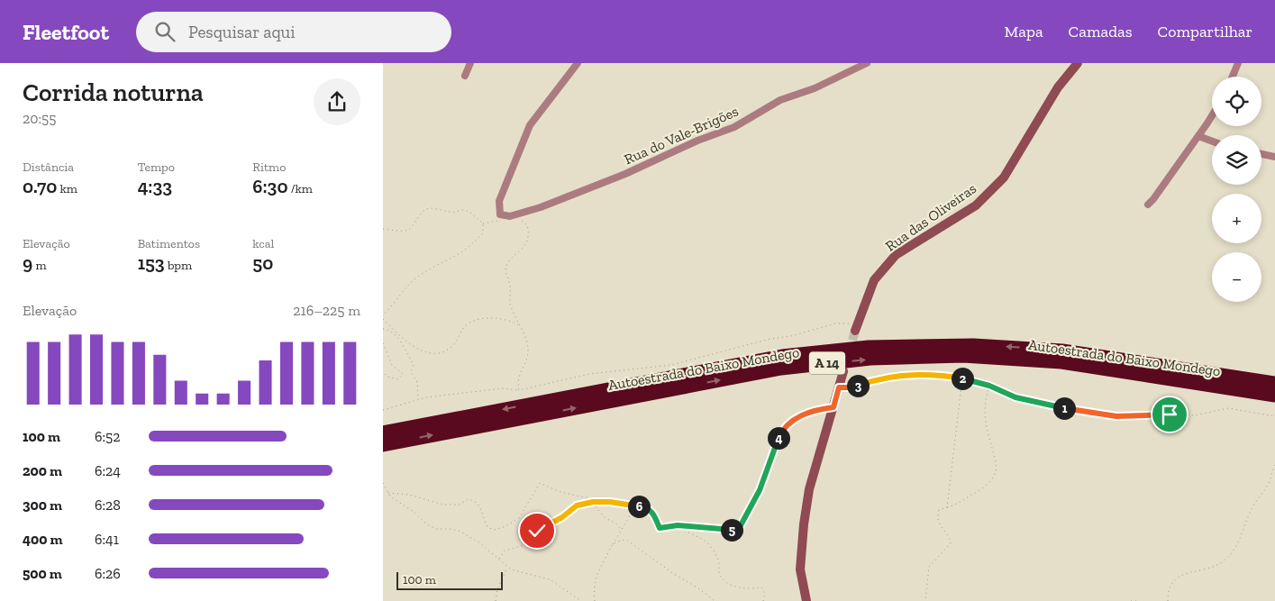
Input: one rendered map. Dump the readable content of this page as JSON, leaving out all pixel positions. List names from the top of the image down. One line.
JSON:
{"streets":{"highway":["Autoestrada do Baixo Mondego","A 14"],"street":["Rua do Vale-Brigões","Rua das Oliveiras"]},"scale_bar":"100 m","page":{"header":"Fleetfoot","search":"Pesquisar aqui","nav":["Mapa","Camadas","Compartilhar"],"heading":["Corrida noturna","20:55"],"map_buttons":["+","−"],"stats":[["Distância","0.70 km"],["Tempo","4:33"],["Ritmo","6:30 /km"],["Elevação","9 m"],["Batimentos","153 bpm"],["kcal","50"]],"chart":["Elevação","216–225 m"],"pins":["2","3","1","4","6","5"],"list":[{"name":"100 m","note":"6:52"},{"name":"200 m","note":"6:24"},{"name":"300 m","note":"6:28"},{"name":"400 m","note":"6:41"},{"name":"500 m","note":"6:26"}],"scale":"100 m"}}
